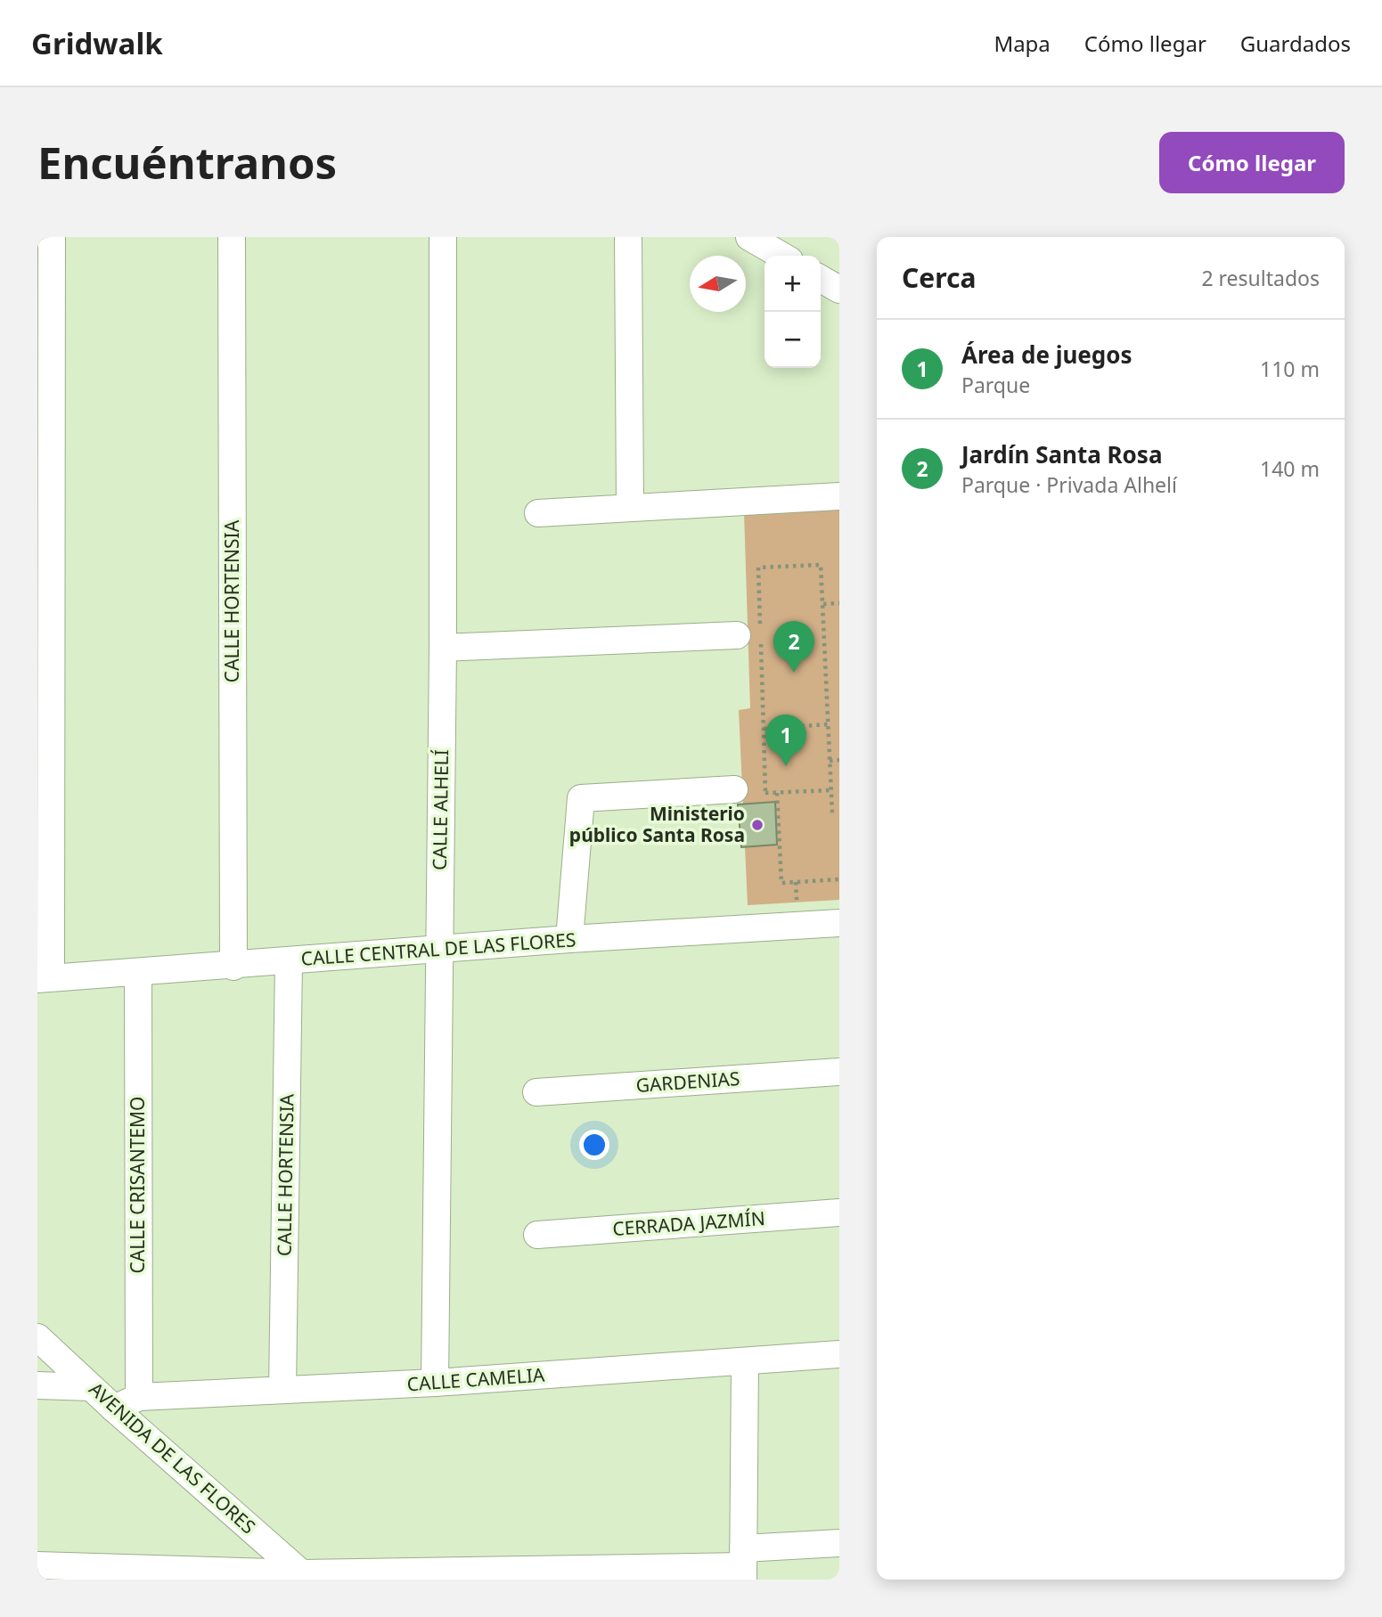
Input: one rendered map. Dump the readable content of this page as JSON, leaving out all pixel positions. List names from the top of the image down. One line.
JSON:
{"streets":{"street":["CALLE HORTENSIA","CALLE ALHELÍ","CALLE CENTRAL DE LAS FLORES","GARDENIAS","CALLE CRISANTEMO","CERRADA JAZMÍN","CALLE CAMELIA","AVENIDA DE LAS FLORES"]},"crossings":[["CALLE HORTENSIA","CALLE CENTRAL DE LAS FLORES"],["CALLE HORTENSIA","CALLE CAMELIA"],["CALLE ALHELÍ","CALLE CENTRAL DE LAS FLORES"],["CALLE ALHELÍ","CALLE CAMELIA"],["CALLE CENTRAL DE LAS FLORES","CALLE CRISANTEMO"],["CALLE CRISANTEMO","CALLE CAMELIA"],["CALLE CAMELIA","AVENIDA DE LAS FLORES"]],"places":["Ministerio público Santa Rosa"],"north":"left","page":{"header":"Gridwalk","nav":["Mapa","Cómo llegar","Guardados"],"buttons":"Cómo llegar","title":"Encuéntranos","heading":["Cerca","2 resultados"],"map_buttons":["+","−"],"list":[{"mark":"1","name":"Área de juegos","note":"Parque","value":"110 m"},{"mark":"2","name":"Jardín Santa Rosa","note":"Parque · Privada Alhelí","value":"140 m"}],"pins":["2","1"]}}
